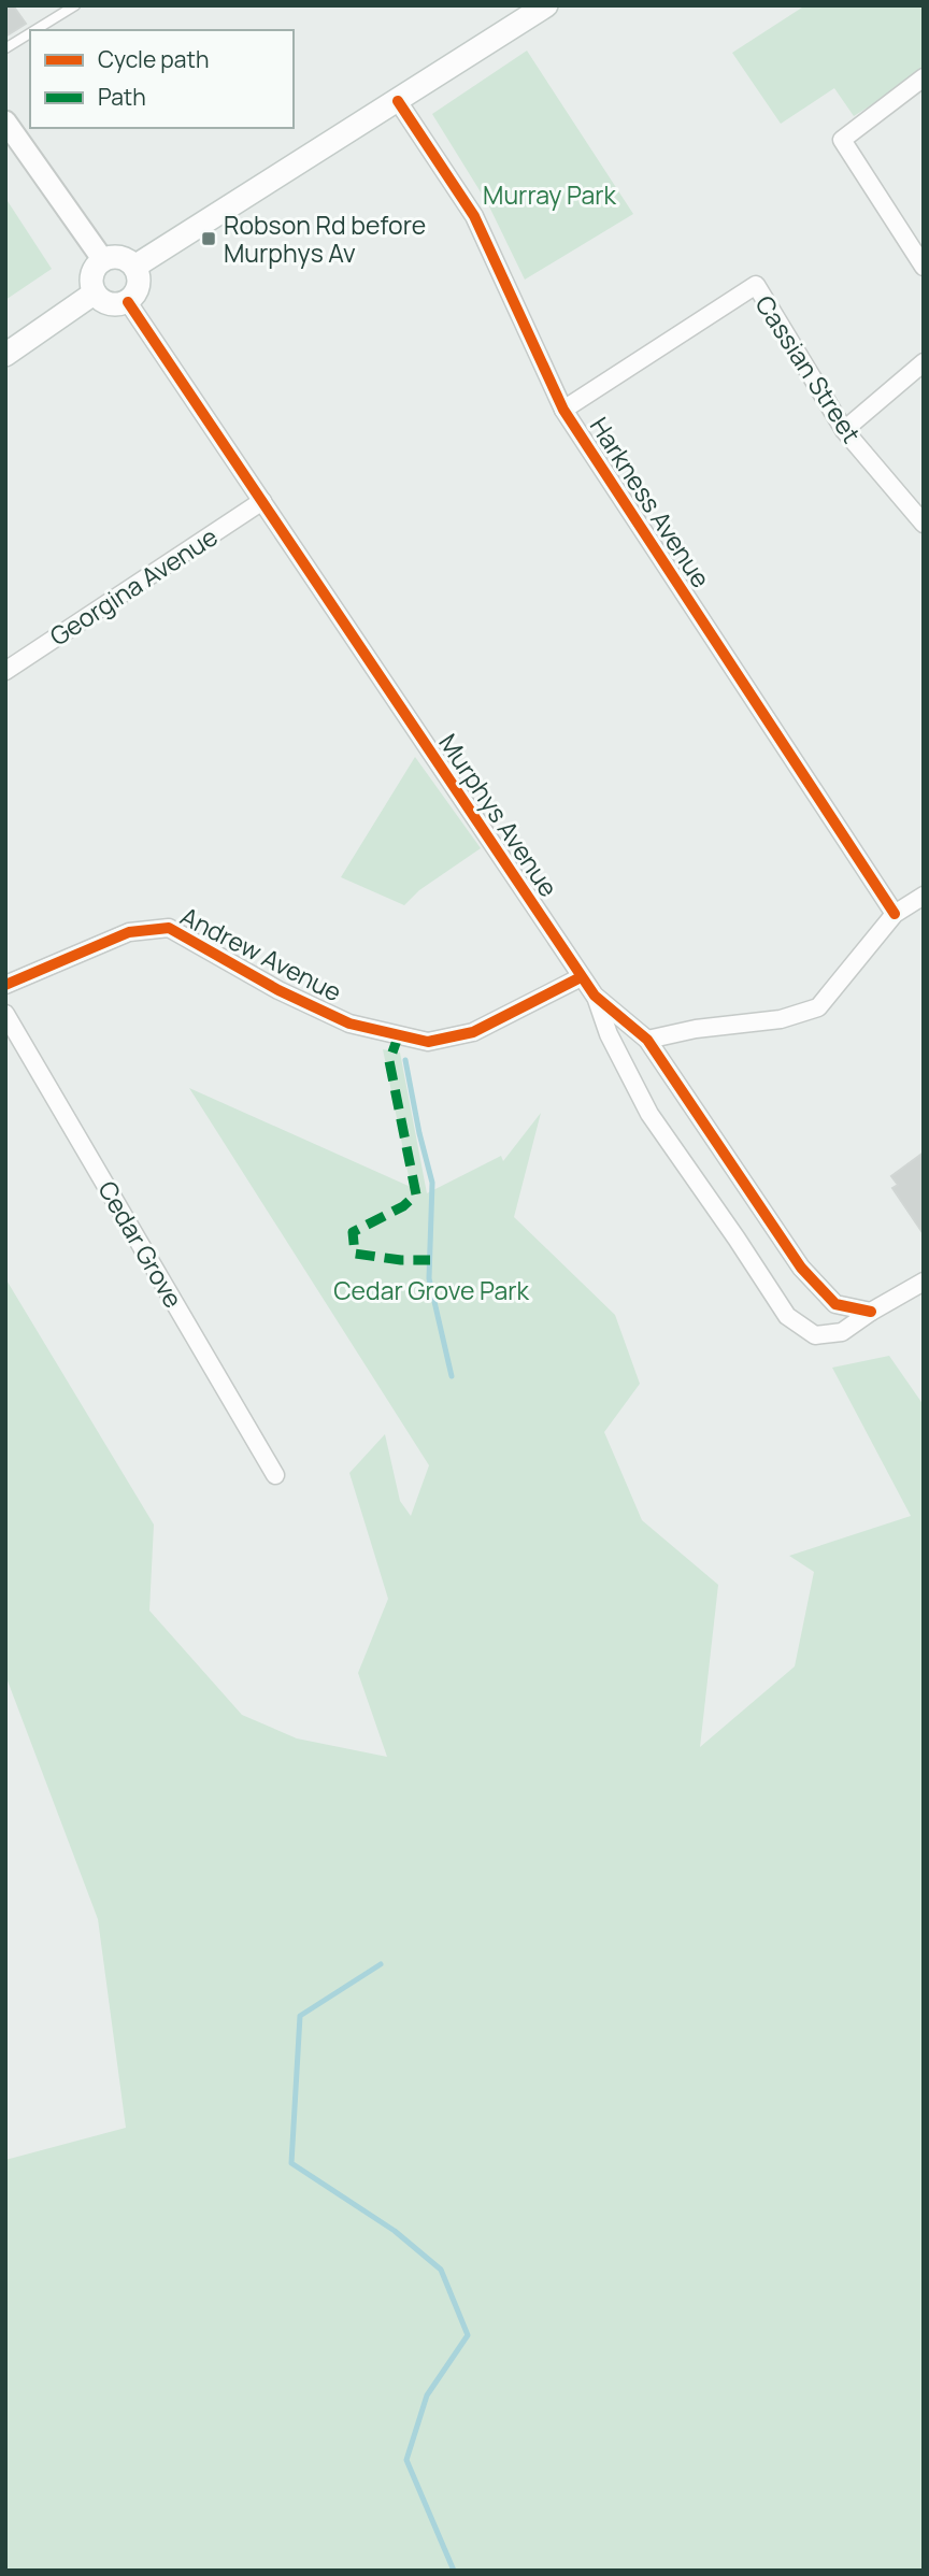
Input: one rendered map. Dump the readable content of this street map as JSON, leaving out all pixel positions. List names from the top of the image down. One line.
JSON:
{"streets":{"street":["Cassian Street","Harkness Avenue","Georgina Avenue","Murphys Avenue","Andrew Avenue","Cedar Grove"]},"crossings":[["Cassian Street","Harkness Avenue"],["Georgina Avenue","Murphys Avenue"],["Murphys Avenue","Andrew Avenue"]],"parks":["Murray Park","Cedar Grove Park"],"places":{"transit":["Robson Rd before Murphys Av"]},"legend":["Cycle path","Path"]}
